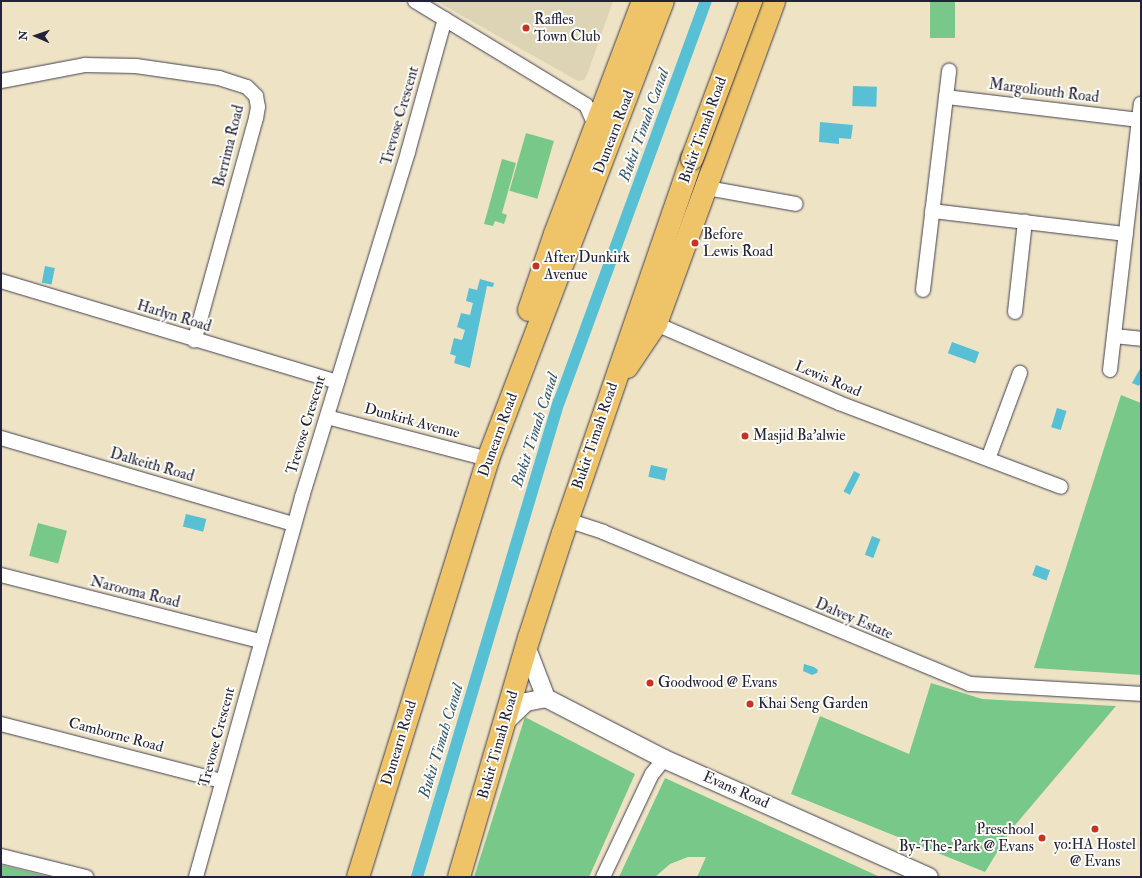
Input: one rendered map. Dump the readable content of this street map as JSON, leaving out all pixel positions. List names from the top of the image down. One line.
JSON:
{"streets":{"highway":["Bukit Timah Road","Dunearn Road"],"street":["Margoliouth Road","Trevose Crescent","Berrima Road","Harlyn Road","Lewis Road","Dunkirk Avenue","Dalkeith Road","Narooma Road","Dalvey Estate","Camborne Road","Evans Road"]},"crossings":[["Trevose Crescent","Harlyn Road"],["Trevose Crescent","Dunkirk Avenue"],["Trevose Crescent","Dalkeith Road"],["Trevose Crescent","Narooma Road"],["Trevose Crescent","Camborne Road"],["Bukit Timah Road","Dalvey Estate"],["Dunearn Road","Dunkirk Avenue"],["Berrima Road","Harlyn Road"]],"water":["Bukit Timah Canal"],"places":["Raffles Town Club","Before Lewis Road","After Dunkirk Avenue","Masjid Ba'alwie","Goodwood @ Evans","Khai Seng Garden","yo:HA Hostel @ Evans","Preschool By-The-Park @ Evans"],"north":"left"}
